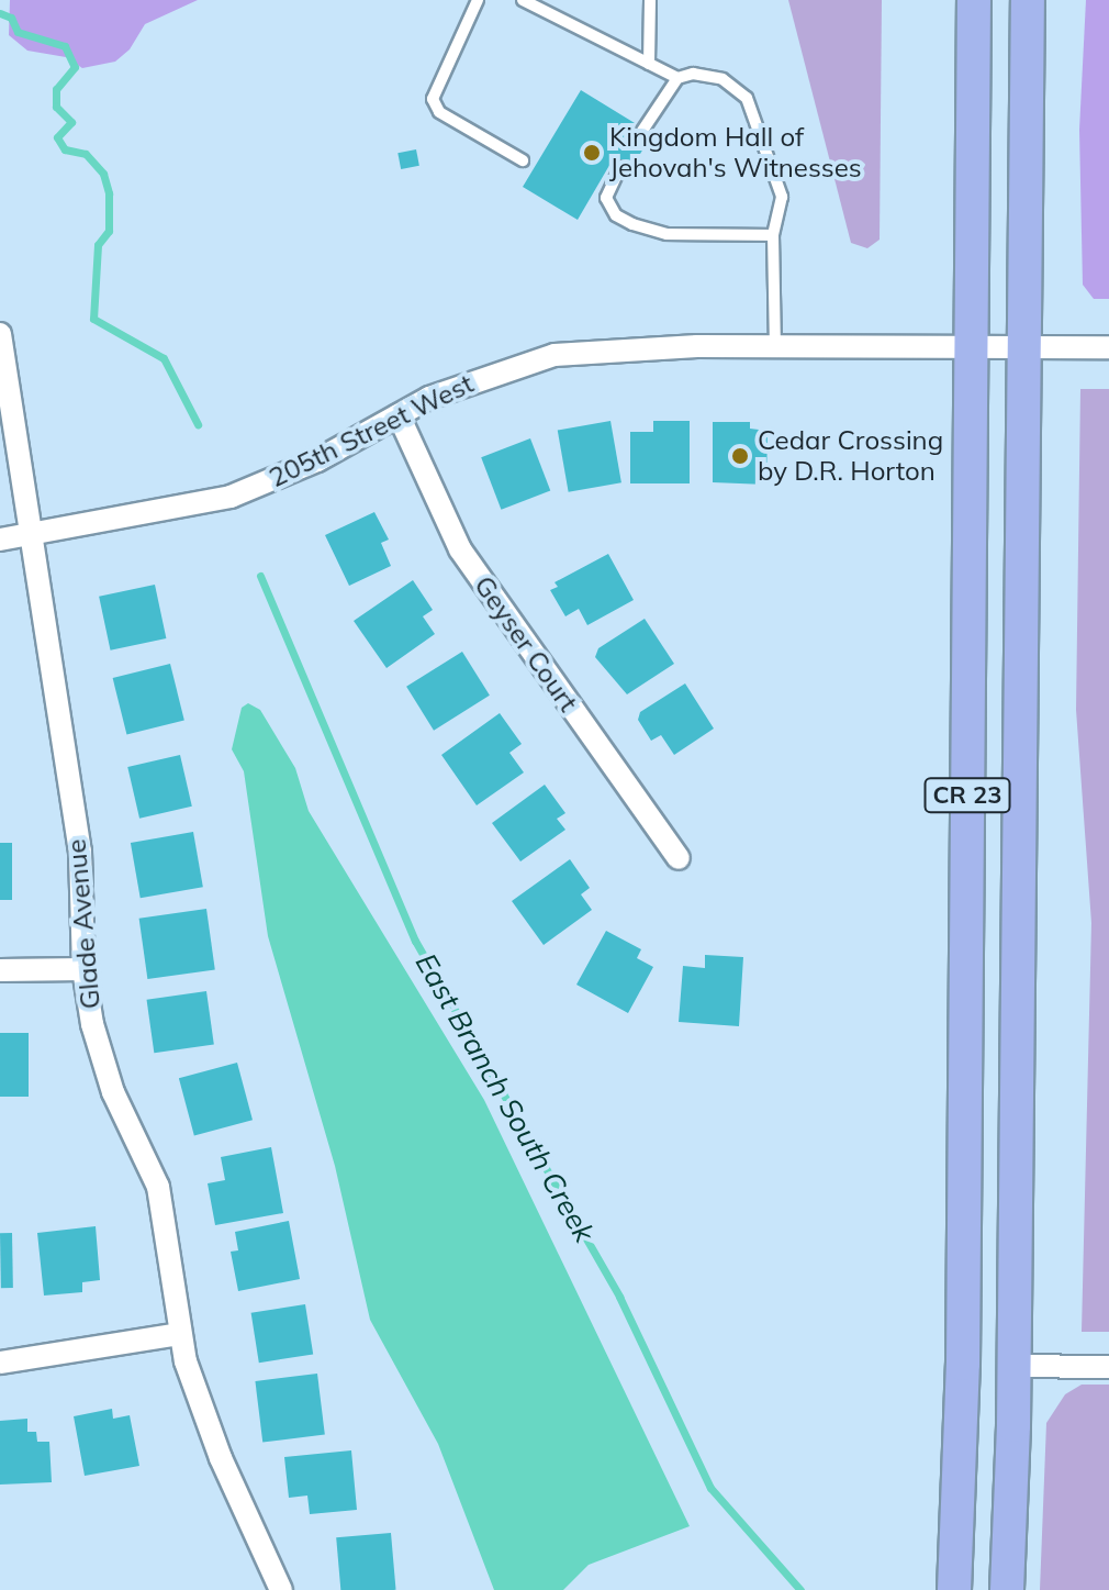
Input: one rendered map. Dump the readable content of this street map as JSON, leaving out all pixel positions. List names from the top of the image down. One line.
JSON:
{"streets":{"main road":["CR 23"],"street":["205th Street West","Geyser Court","Glade Avenue"]},"crossings":[["205th Street West","Geyser Court"],["205th Street West","CR 23"],["205th Street West","Glade Avenue"]],"water":["East Branch South Creek"],"places":["Kingdom Hall of Jehovah's Witnesses","Cedar Crossing by D.R. Horton"]}
